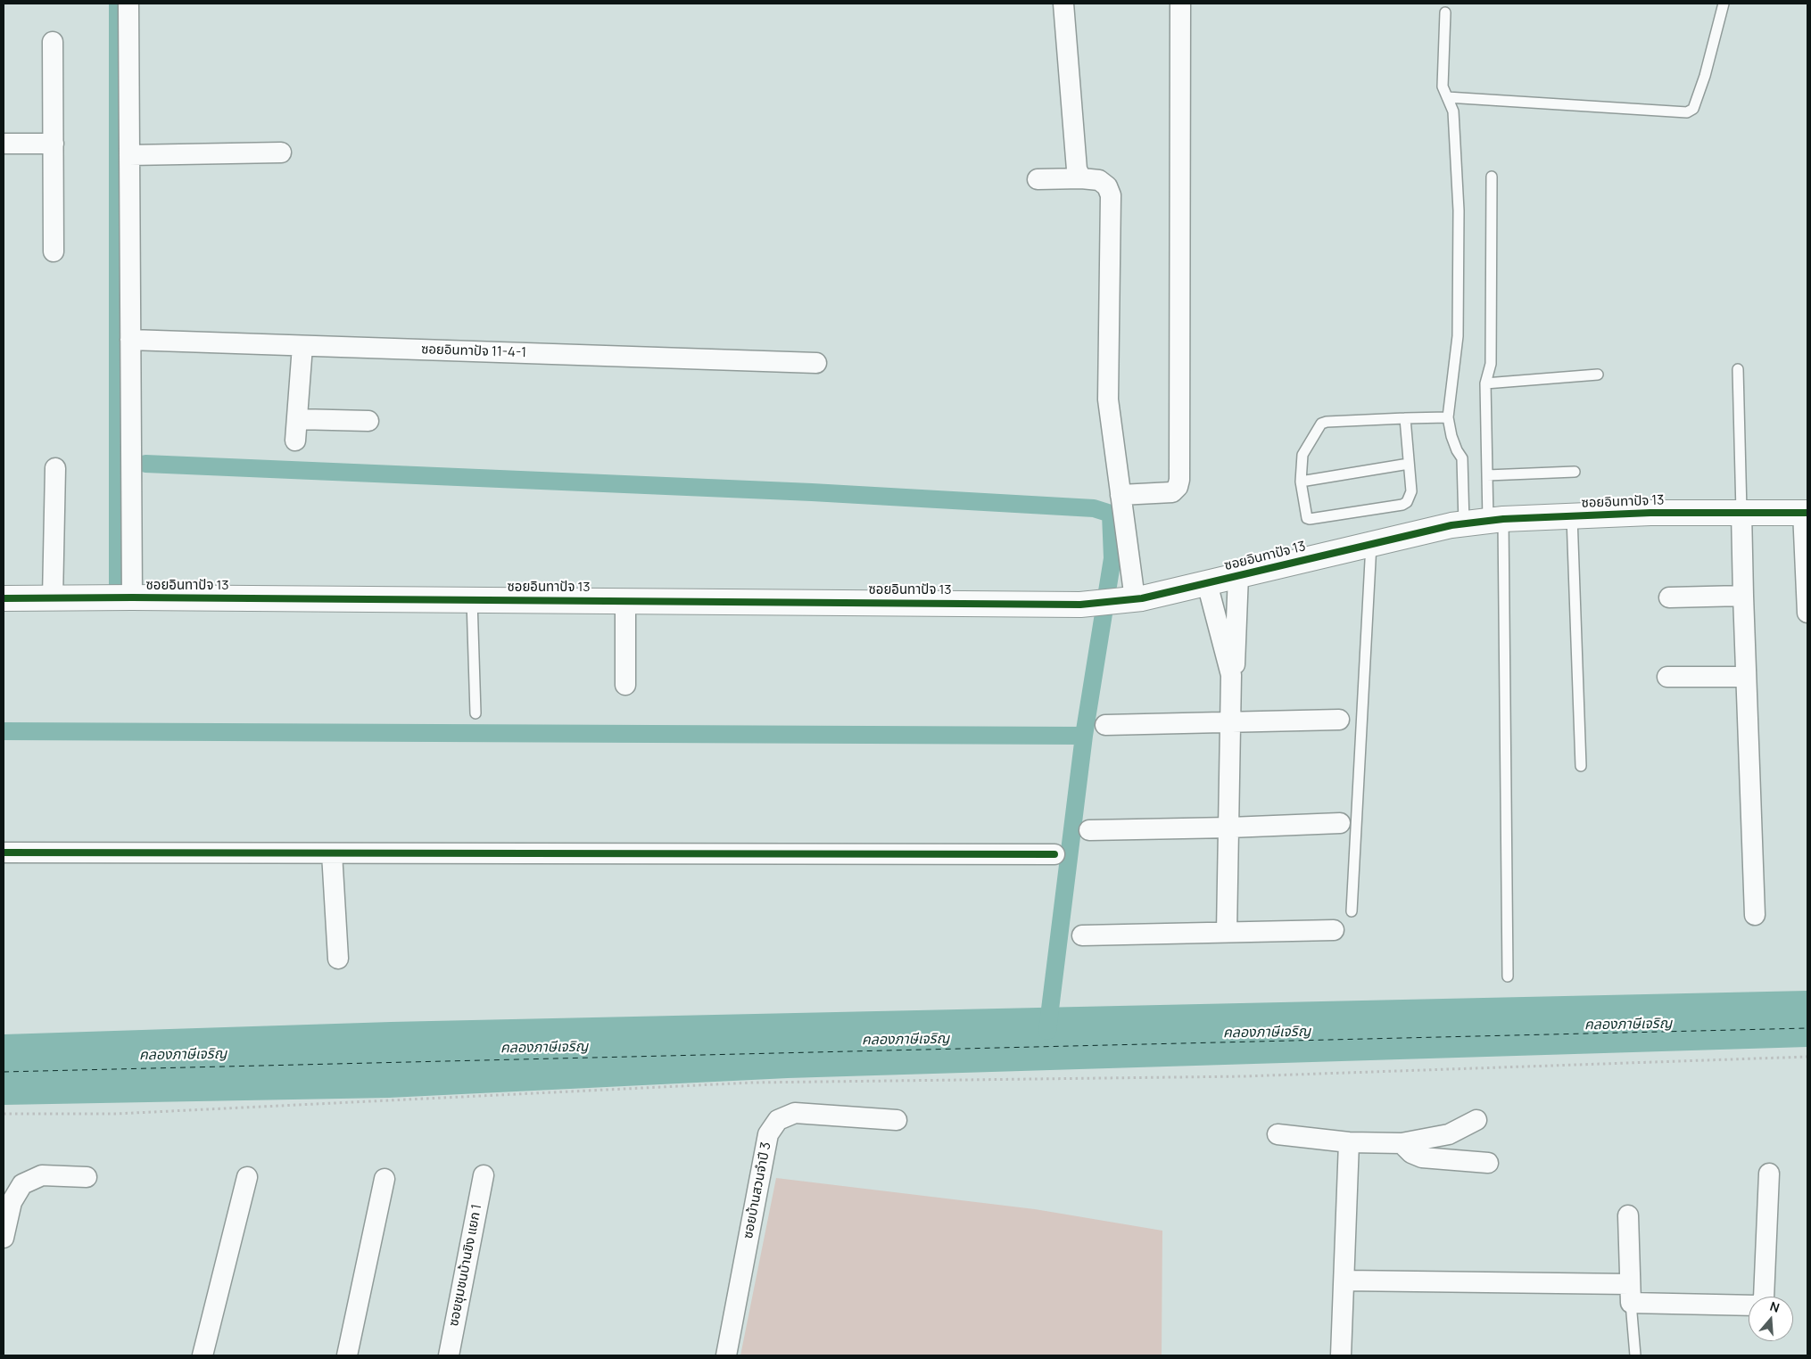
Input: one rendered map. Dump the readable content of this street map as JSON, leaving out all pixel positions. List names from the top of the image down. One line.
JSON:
{"streets":{"street":["ซอยอินทาปัจ 11-4-1","ซอยอินทาปัจ 13","ซอยบ้านสวนจำปี 3","ซอยชุมชนบ้านขิง แยก 1"]},"water":["คลองภาษีเจริญ"],"north":"top"}
